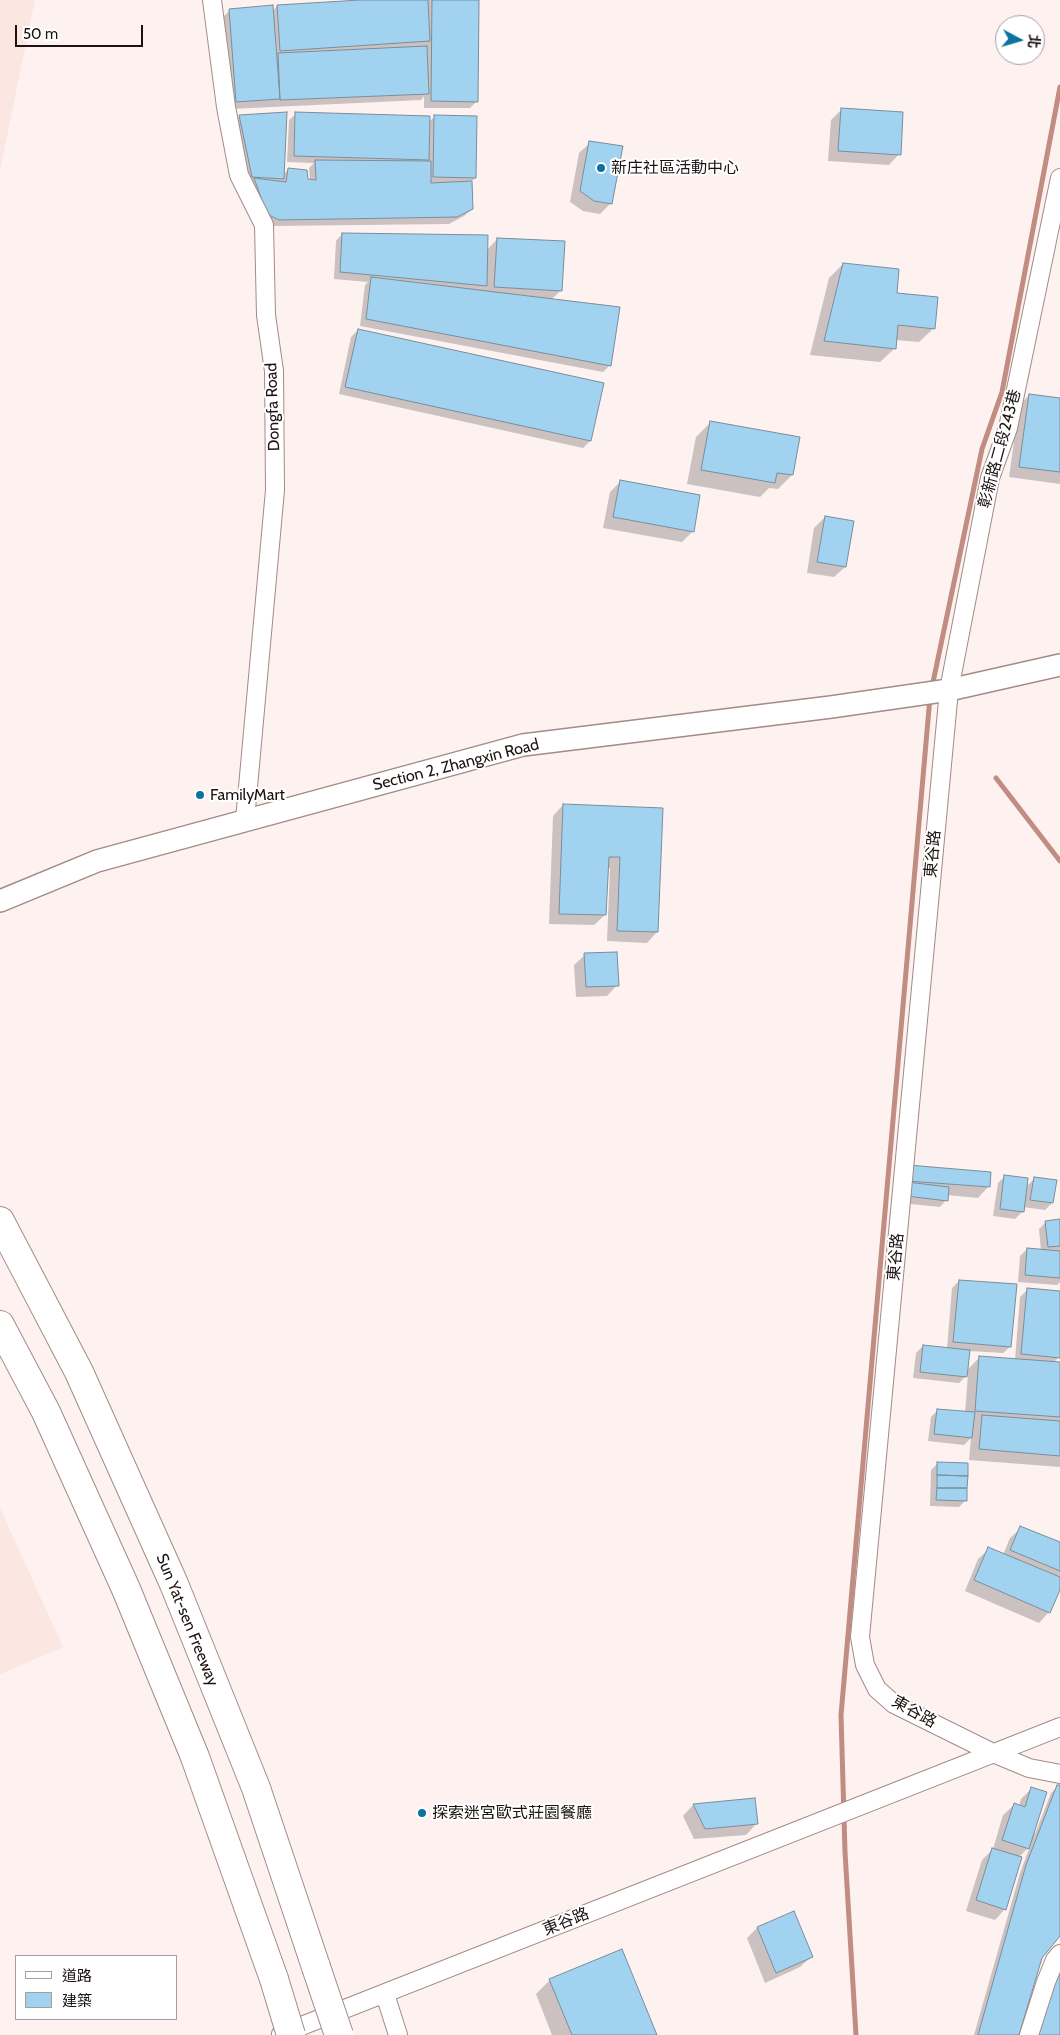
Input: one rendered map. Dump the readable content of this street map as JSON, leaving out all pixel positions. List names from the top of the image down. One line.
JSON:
{"streets":{"highway":["Sun Yat-sen Freeway"],"street":["Dongfa Road","彰新路二段243巷","Section 2, Zhangxin Road","東谷路"]},"crossings":[["Dongfa Road","Section 2, Zhangxin Road"],["彰新路二段243巷","Section 2, Zhangxin Road"],["彰新路二段243巷","東谷路"],["Section 2, Zhangxin Road","東谷路"]],"places":["新庄社區活動中心","FamilyMart","探索迷宮歐式莊園餐廳"],"legend":["道路","建築"],"scale_bar":"50 m","north":"right"}
